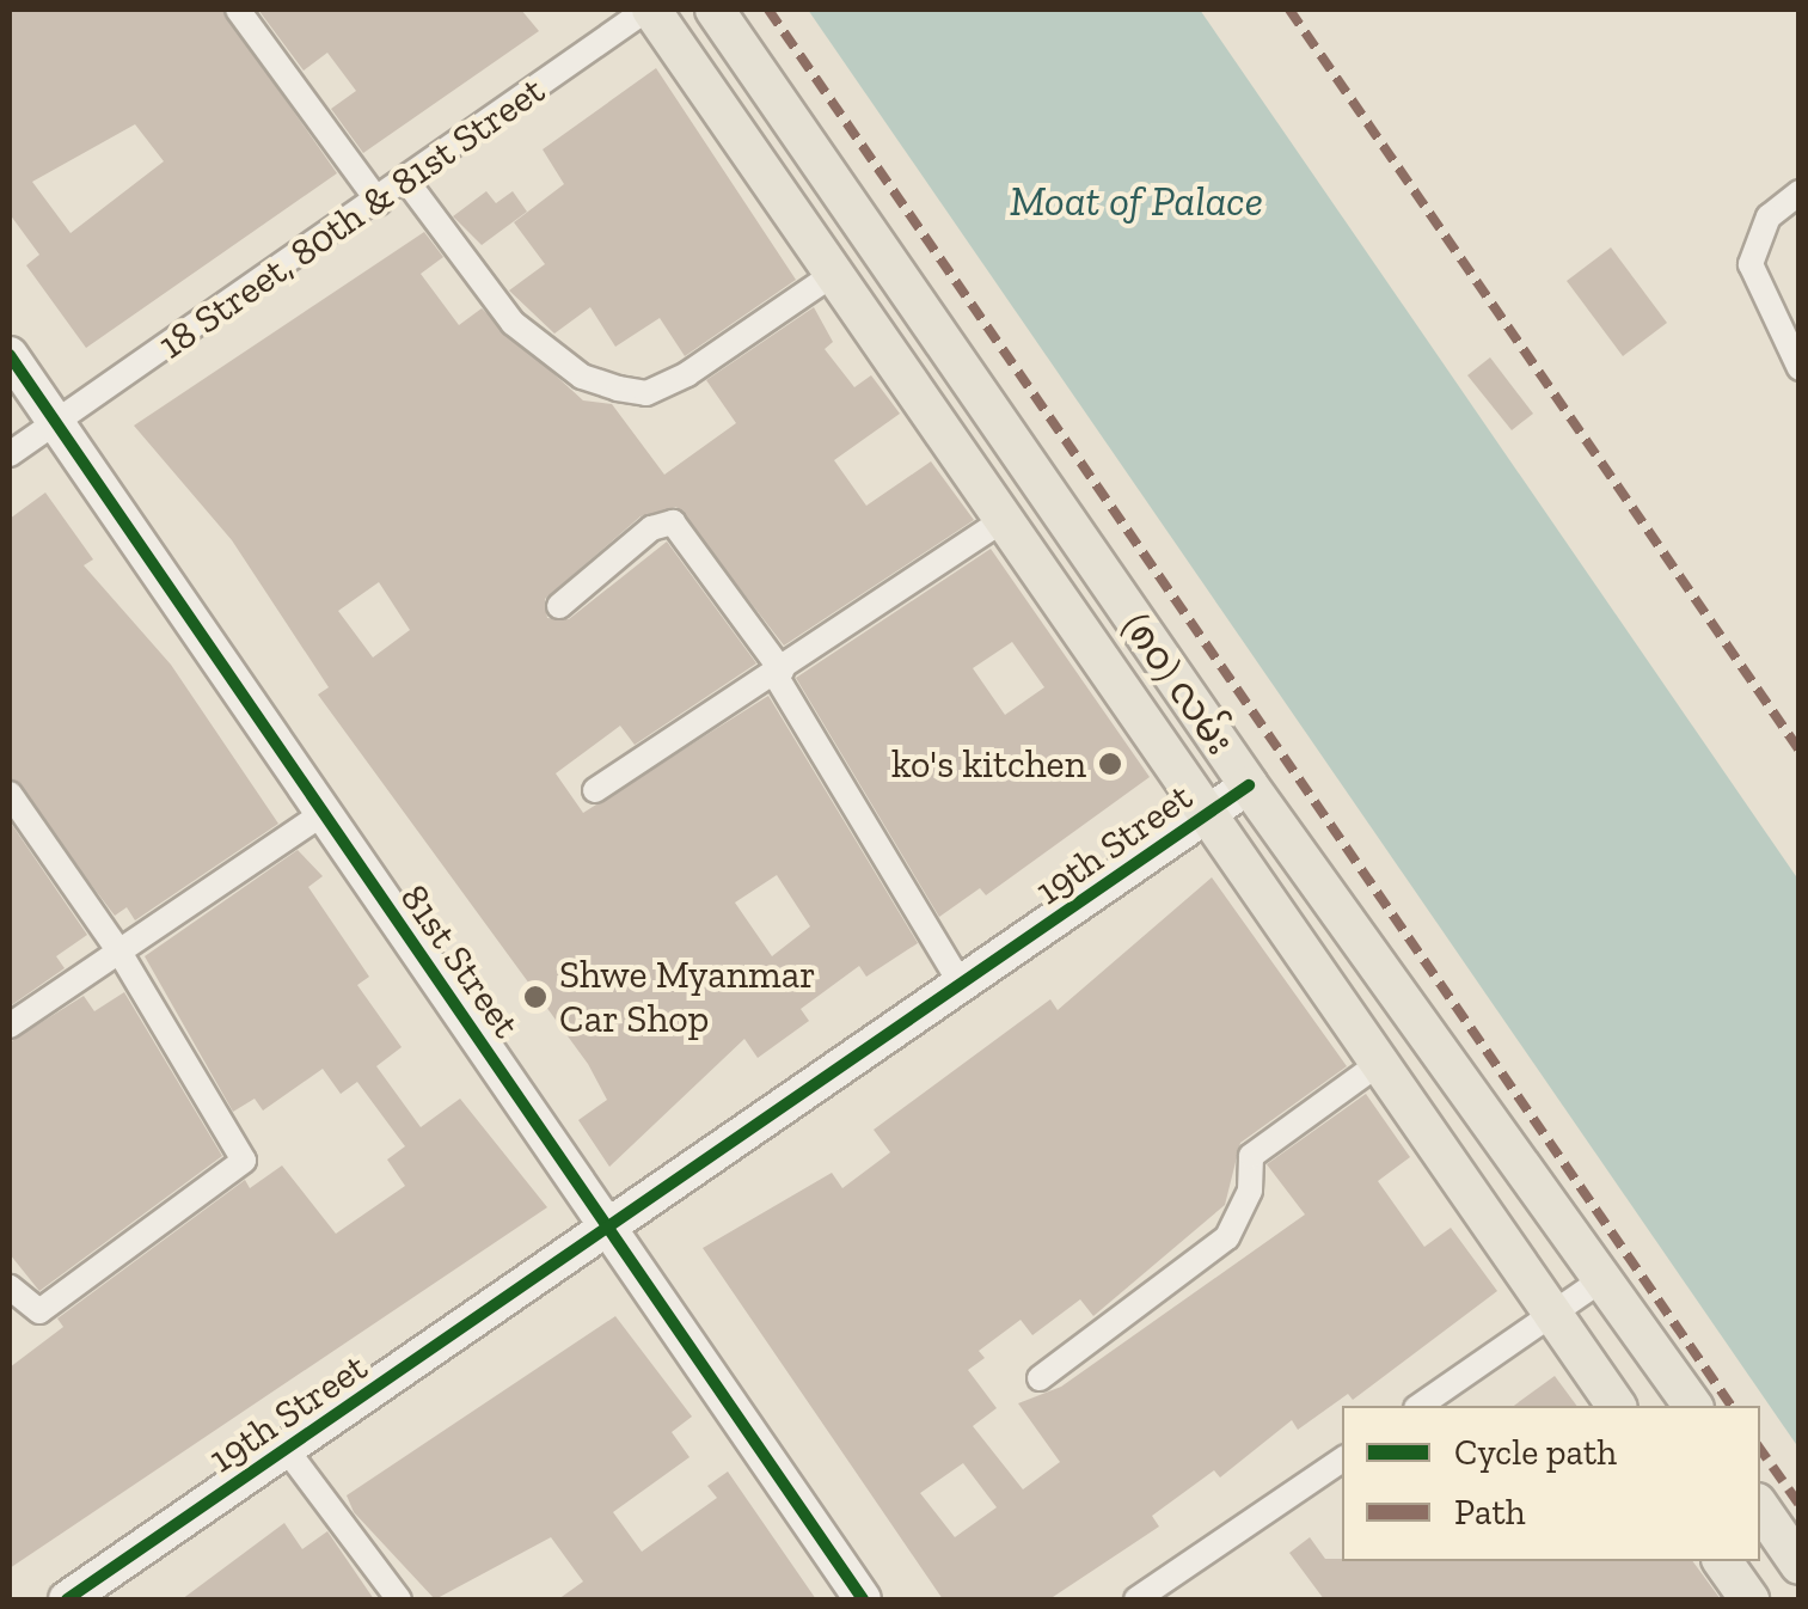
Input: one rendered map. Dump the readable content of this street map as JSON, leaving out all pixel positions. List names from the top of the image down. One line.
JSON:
{"streets":{"main road":["(၈၀) လမ်း"],"street":["18 Street, 80th & 81st Street","19th Street","81st Street"]},"crossings":[["18 Street, 80th & 81st Street","(၈၀) လမ်း"],["18 Street, 80th & 81st Street","81st Street"],["(၈၀) လမ်း","19th Street"],["19th Street","81st Street"]],"water":["Moat of Palace"],"places":["ko's kitchen","Shwe Myanmar Car Shop"],"legend":["Cycle path","Path"]}
